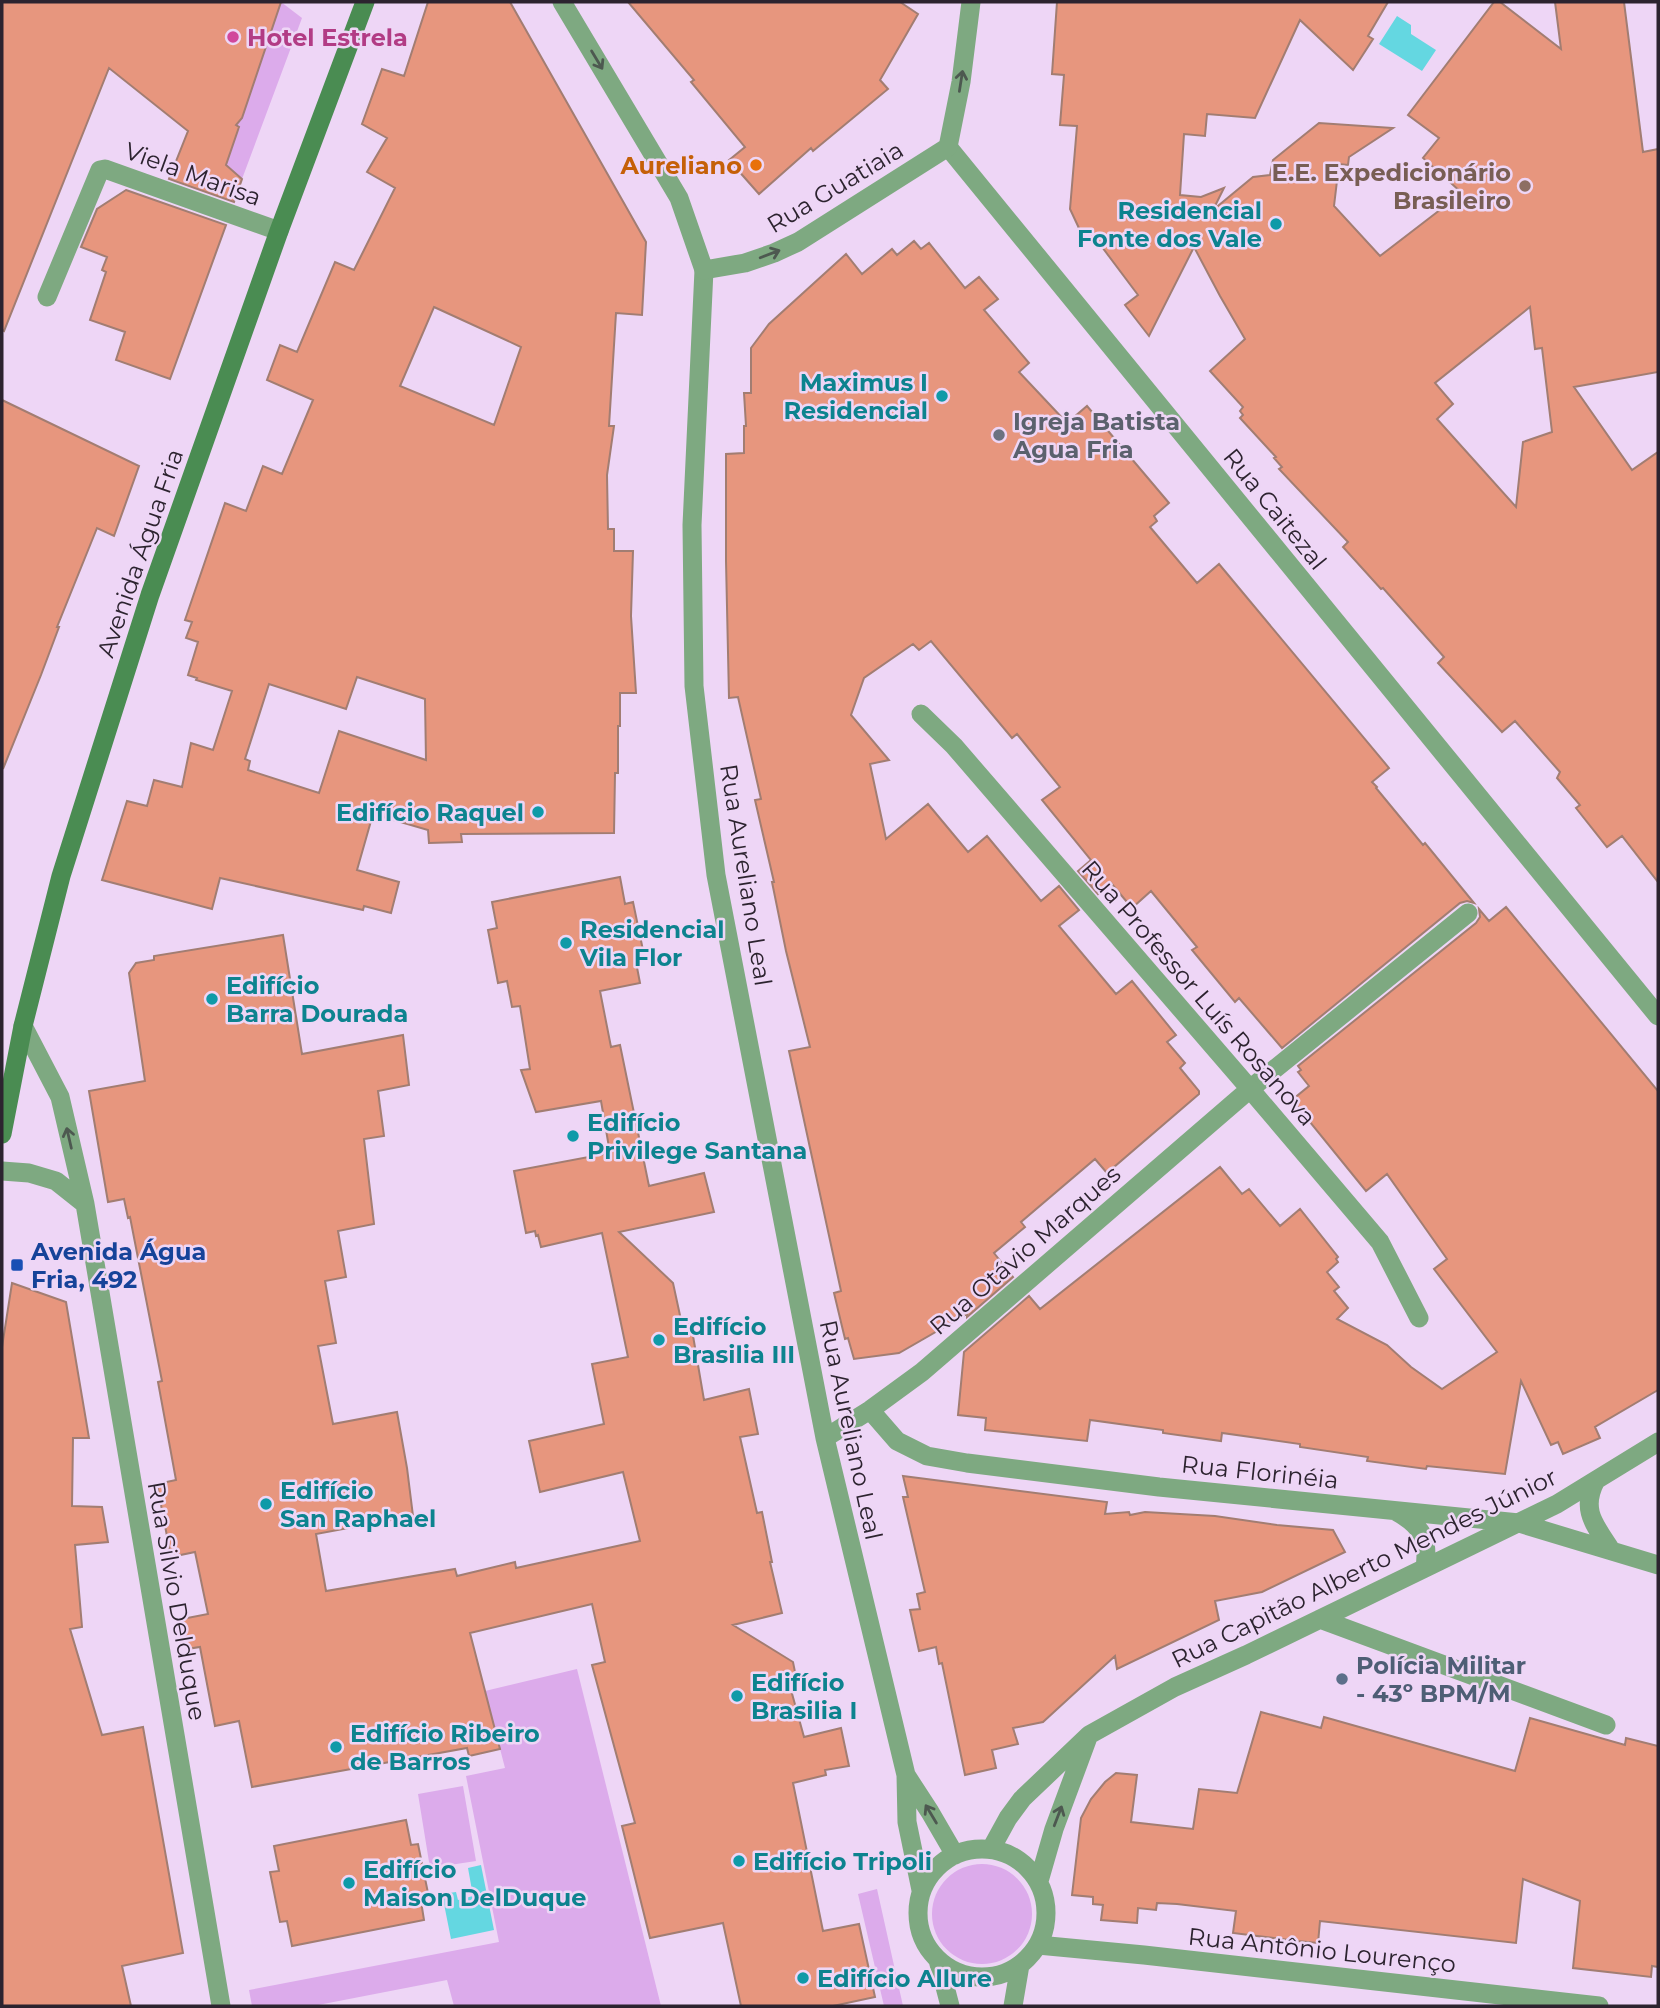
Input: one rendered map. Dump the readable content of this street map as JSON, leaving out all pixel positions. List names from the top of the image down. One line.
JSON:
{"streets":{"main road":["Avenida Água Fria"],"street":["Viela Marisa","Rua Guatiaia","Rua Caitezal","Rua Aureliano Leal","Rua Professor Luís Rosanova","Rua Otávio Marques","Rua Florinéia","Rua Capitão Alberto Mendes Júnior","Rua Silvio Delduque","Rua Antônio Lourenço"]},"crossings":[["Viela Marisa","Avenida Água Fria"],["Rua Guatiaia","Rua Caitezal"],["Rua Guatiaia","Rua Aureliano Leal"],["Avenida Água Fria","Rua Silvio Delduque"],["Rua Aureliano Leal","Rua Otávio Marques"],["Rua Aureliano Leal","Rua Capitão Alberto Mendes Júnior"],["Rua Aureliano Leal","Rua Antônio Lourenço"],["Rua Professor Luís Rosanova","Rua Otávio Marques"],["Rua Otávio Marques","Rua Florinéia"],["Rua Florinéia","Rua Capitão Alberto Mendes Júnior"],["Rua Capitão Alberto Mendes Júnior","Rua Antônio Lourenço"]],"one_way":["Rua Guatiaia"],"places":{"other":["Hotel Estrela","Aureliano","E.E. Expedicionário Brasileiro","Residencial Fonte dos Vale","Maximus I Residencial","Igreja Batista Agua Fria","Edifício Raquel","Residencial Vila Flor","Edifício Barra Dourada","Edifício Privilege Santana","Edifício Brasilia III","Edifício San Raphael","Polícia Militar - 43º BPM/M","Edifício Brasilia I","Edifício Ribeiro de Barros","Edifício Tripoli","Edifício Maison DelDuque","Edifício Allure"],"transit":["Avenida Água Fria, 492"]}}
